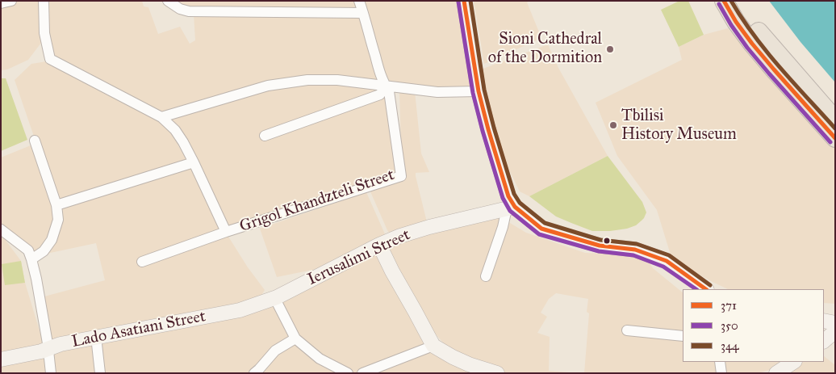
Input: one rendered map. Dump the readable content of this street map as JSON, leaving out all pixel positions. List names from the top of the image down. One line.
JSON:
{"streets":{"street":["Grigol Khandzteli Street","Ierusalimi Street","Lado Asatiani Street"]},"crossings":[["Ierusalimi Street","Lado Asatiani Street"]],"places":["Sioni Cathedral of the Dormition","Tbilisi History Museum"],"lines":["transit line 371","transit line 344","transit line 350"],"legend":["371","350","344"]}
